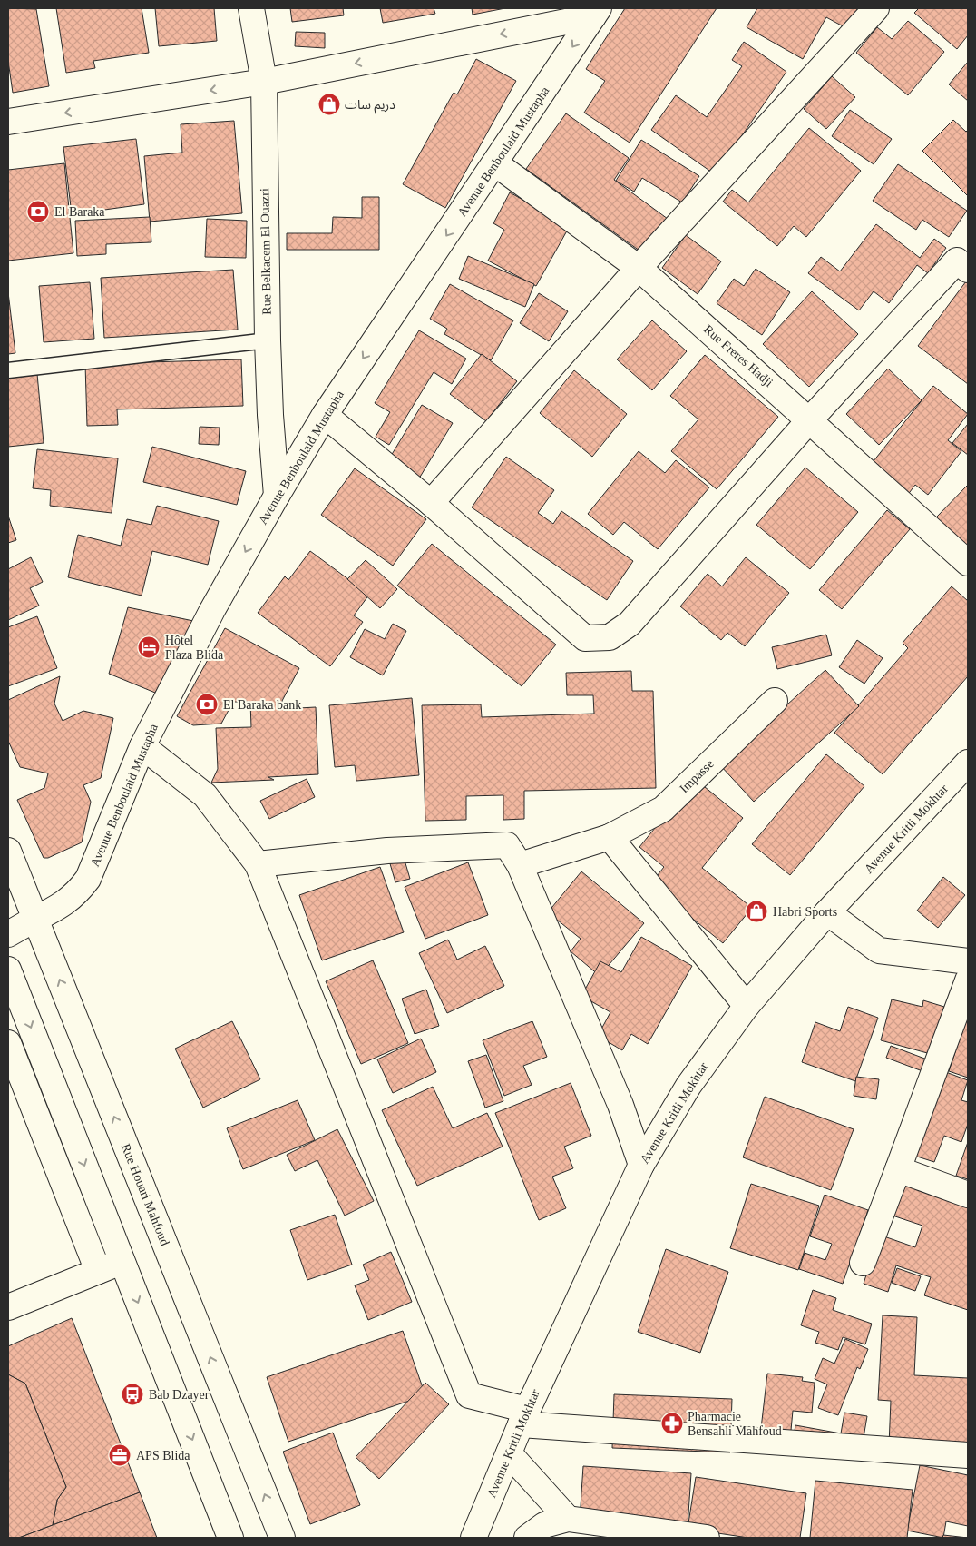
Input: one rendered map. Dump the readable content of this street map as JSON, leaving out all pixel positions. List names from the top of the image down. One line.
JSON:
{"streets":{"street":["Avenue Benboulaid Mustapha","Rue Belkacem El Ouazri","Rue Freres Hadji","Impasse","Avenue Kritli Mokhtar","Rue Houari Mahfoud"]},"crossings":[["Avenue Benboulaid Mustapha","Rue Belkacem El Ouazri"],["Avenue Benboulaid Mustapha","Rue Freres Hadji"],["Avenue Benboulaid Mustapha","Rue Houari Mahfoud"]],"places":{"shop":["دريم سات","Habri Sports"],"bank":["El Baraka","El Baraka bank"],"hotel":["Hôtel Plaza Blida"],"bus stop":["Bab Dzayer"],"pharmacy":["Pharmacie Bensahli Mahfoud"],"office":["APS Blida"]}}
